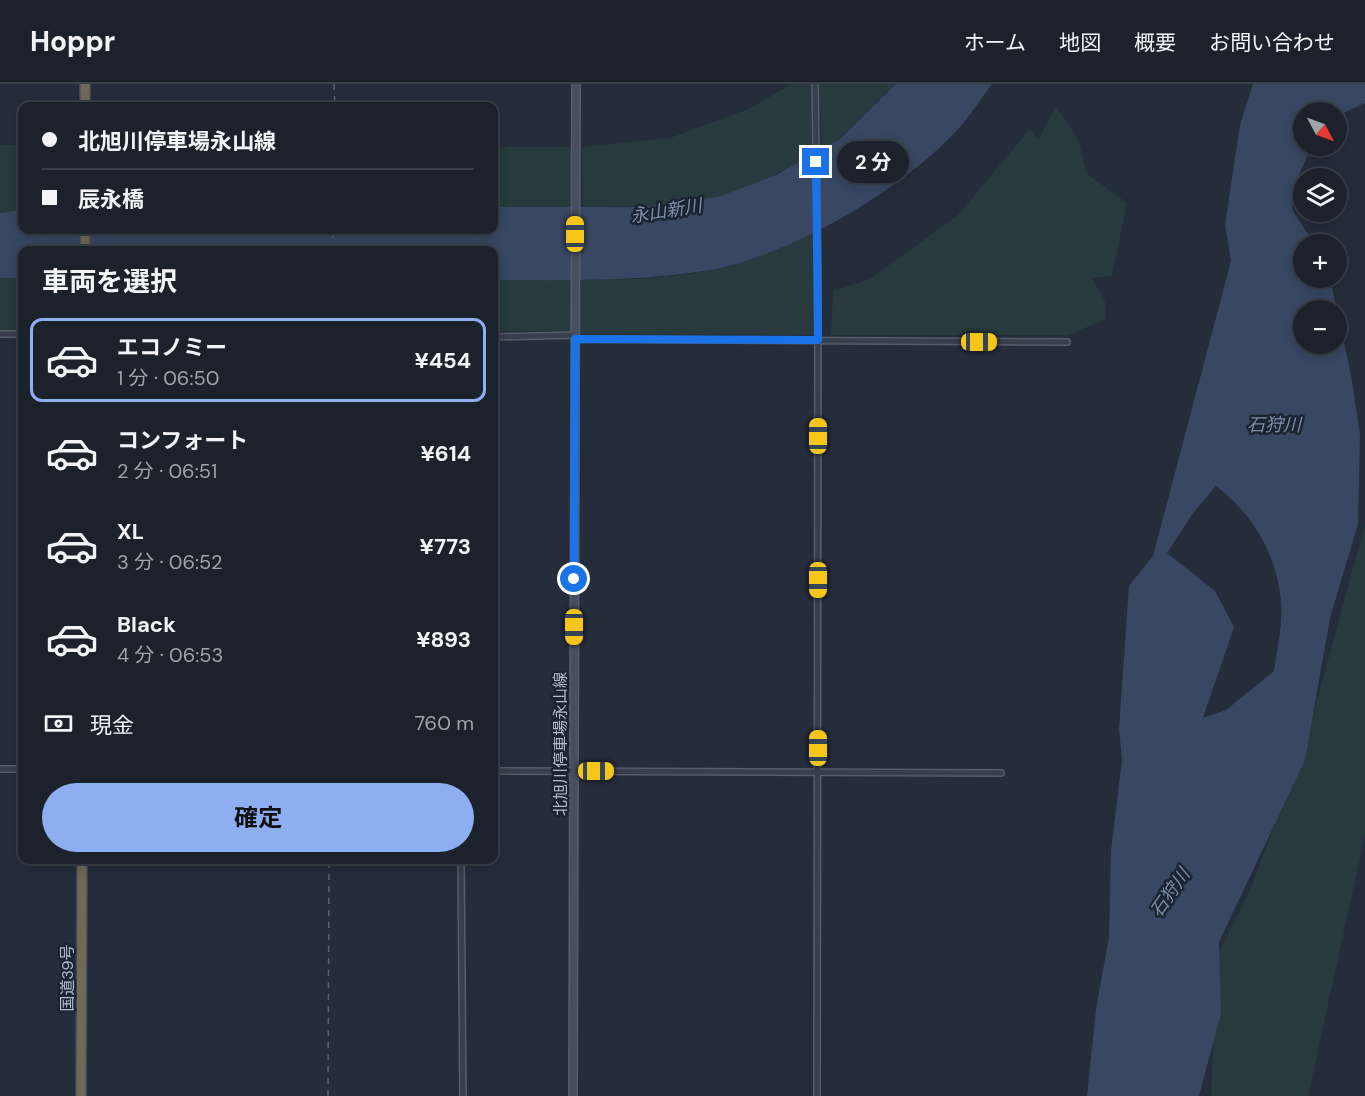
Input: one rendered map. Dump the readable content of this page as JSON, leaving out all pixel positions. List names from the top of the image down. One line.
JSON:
{"streets":{"highway":["国道39号"],"main road":["北旭川停車場永山線"]},"water":["永山新川","石狩川"],"north":"bottom right","page":{"header":"Hoppr","nav":["ホーム","地図","概要","お問い合わせ"],"map_buttons":["+","−"],"banner":["北旭川停車場永山線","辰永橋"],"bubble":"2 分","heading":"車両を選択","list":[{"name":"エコノミー","note":"1 分 · 06:50","value":"¥454"},{"name":"コンフォート","note":"2 分 · 06:51","value":"¥614"},{"name":"XL","note":"3 分 · 06:52","value":"¥773"},{"name":"Black","note":"4 分 · 06:53","value":"¥893"}],"pay":["現金","760 m"],"buttons":"確定"}}
